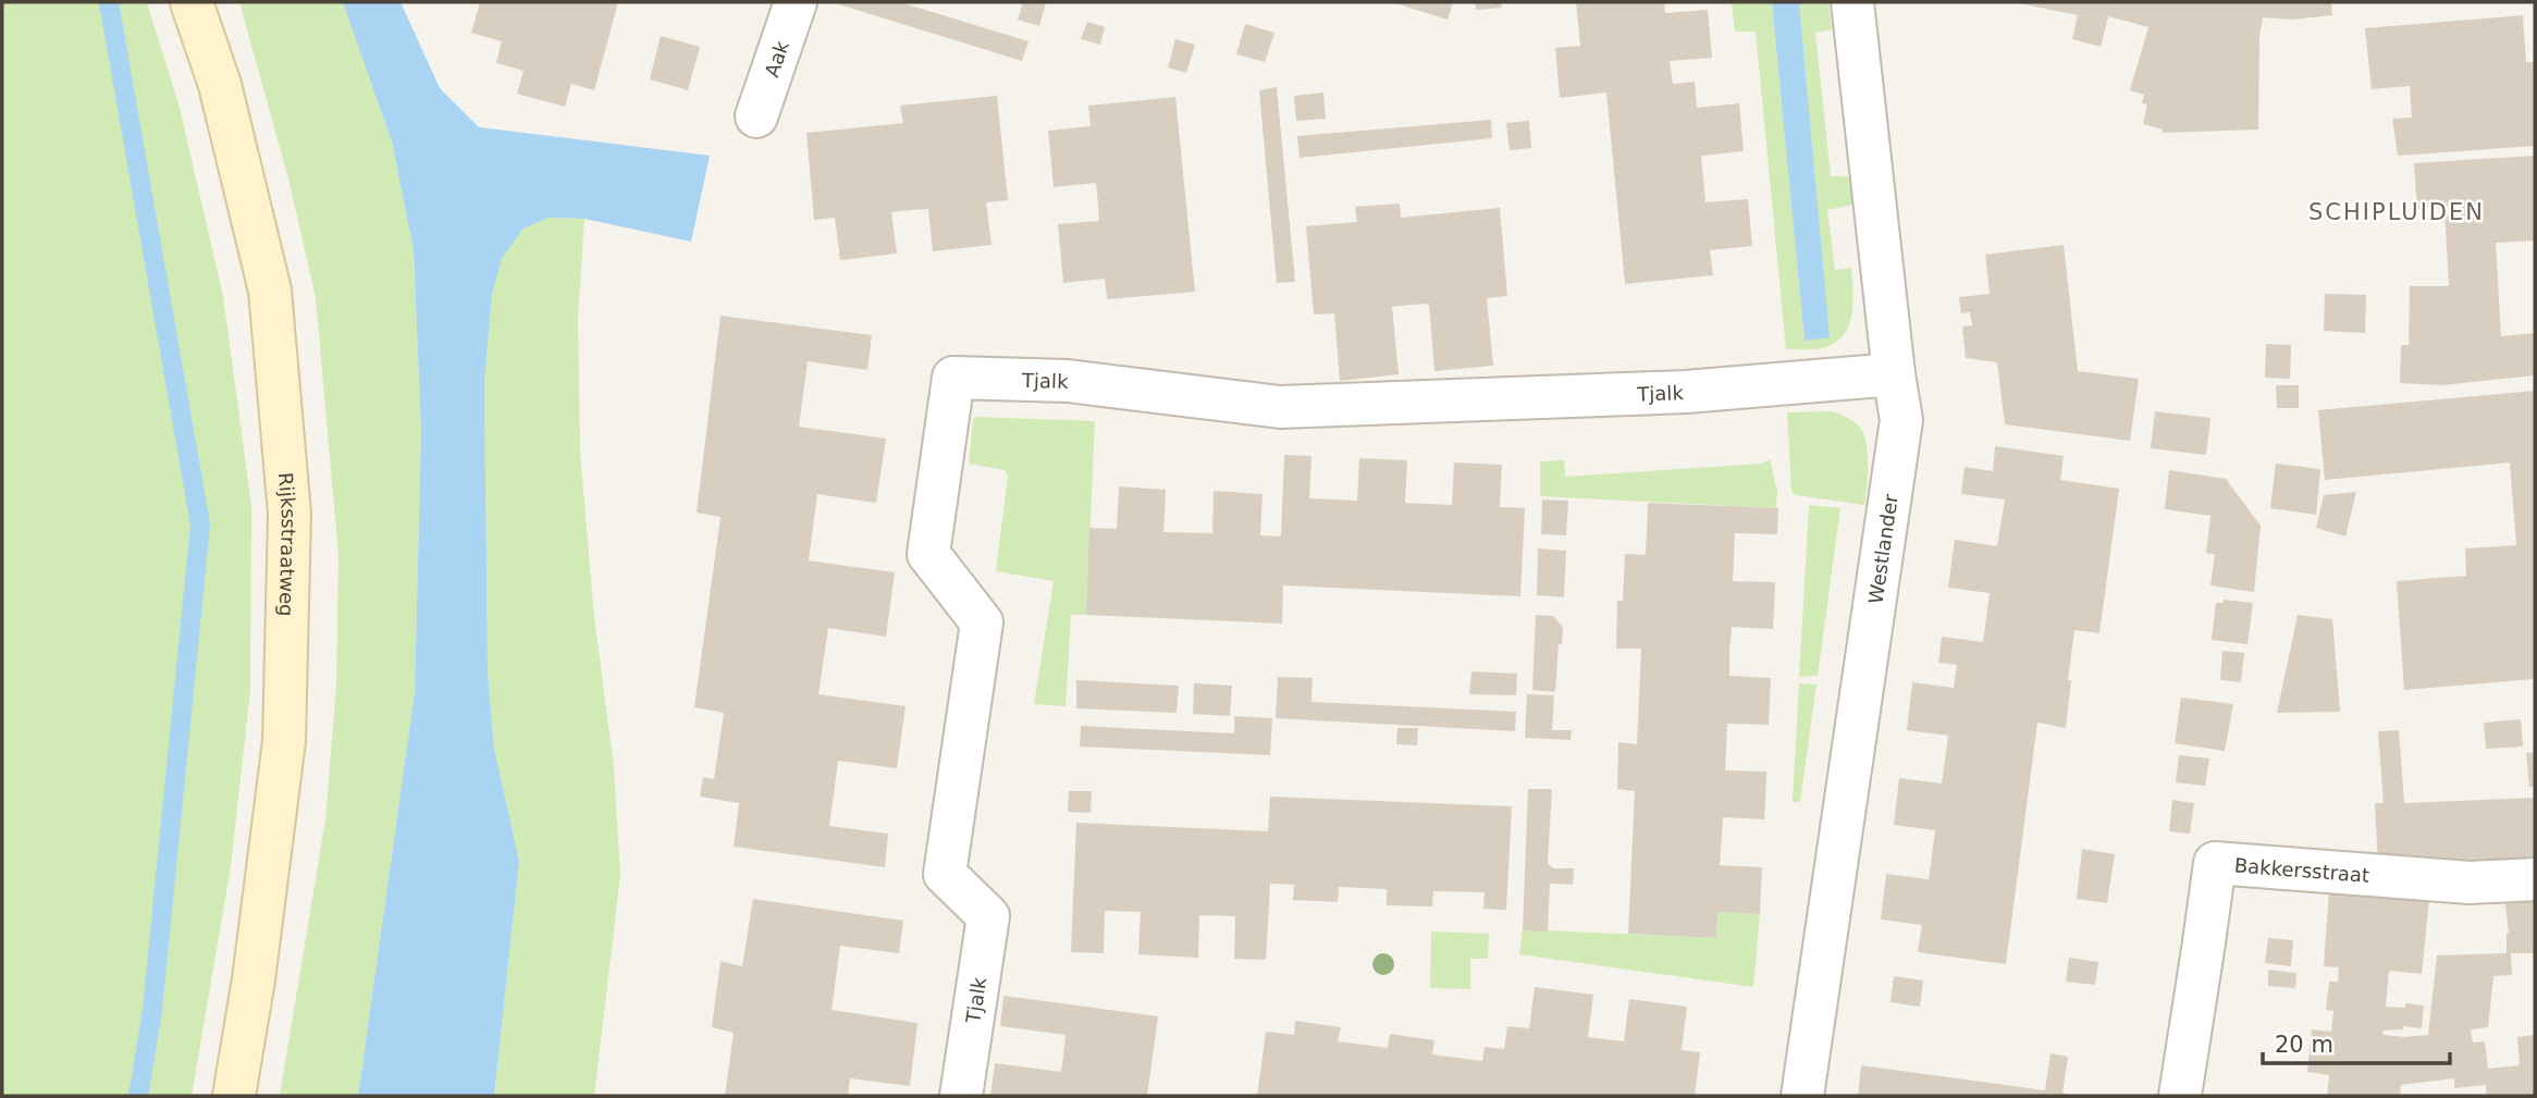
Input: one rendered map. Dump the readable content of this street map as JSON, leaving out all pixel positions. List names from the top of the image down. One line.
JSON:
{"streets":{"main road":["Rijksstraatweg"],"street":["Aak","Tjalk","Westlander","Bakkersstraat"]},"crossings":[["Tjalk","Westlander"]],"districts":["SCHIPLUIDEN"],"scale_bar":"20 m"}
